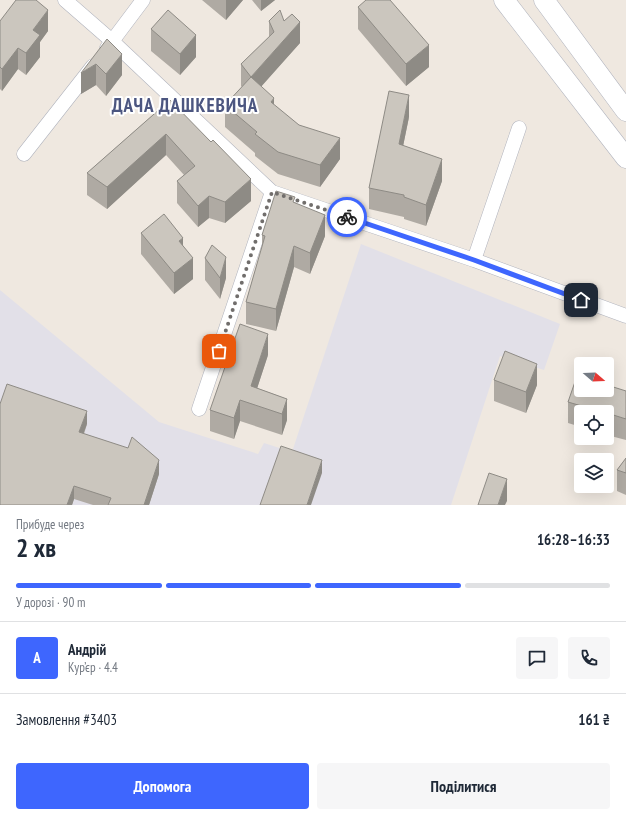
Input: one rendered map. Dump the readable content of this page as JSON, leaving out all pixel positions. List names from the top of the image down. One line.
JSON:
{"districts":["ДАЧА ДАШКЕВИЧА"],"north":"right","page":{"heading":["2 хв","Прибуде через","16:28–16:33"],"panel":["Андрій","Кур’єр · 4.4","Замовлення #3403","161 ₴"],"bar":"У дорозі · 90 m","round":"А","buttons":["Допомога","Поділитися"]}}
